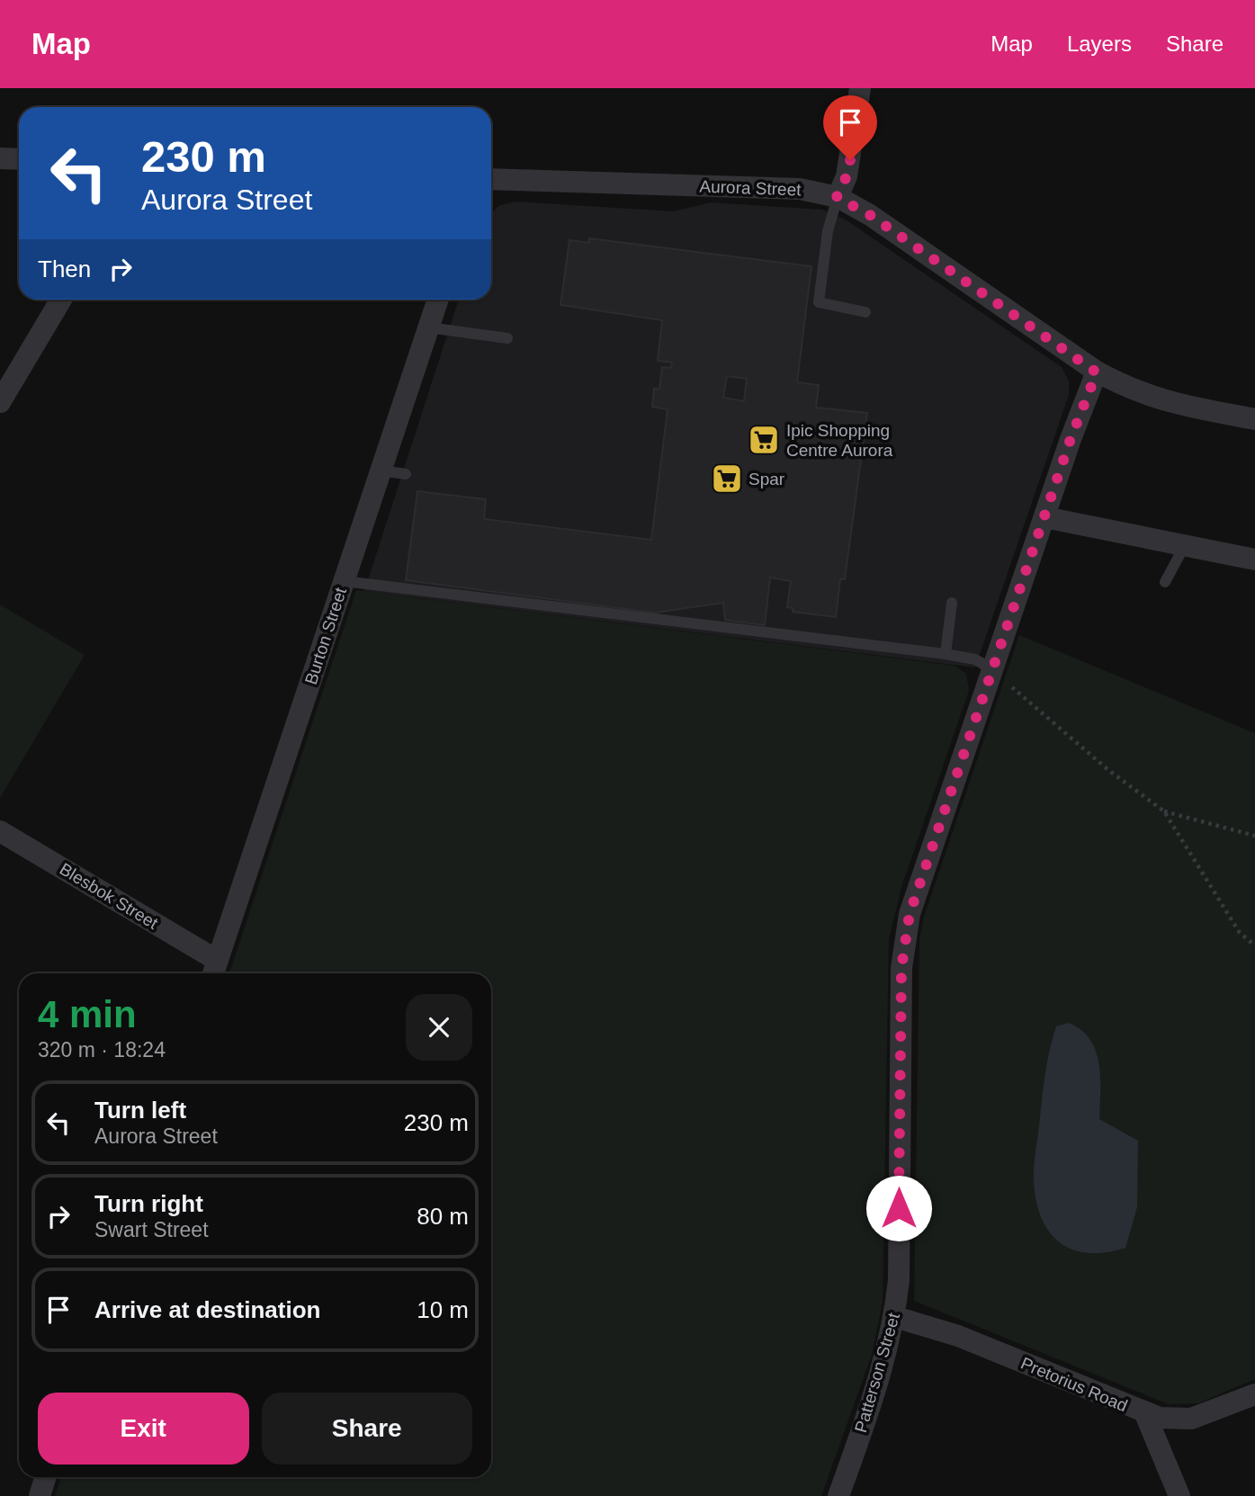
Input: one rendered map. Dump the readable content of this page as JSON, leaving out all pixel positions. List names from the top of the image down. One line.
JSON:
{"streets":{"street":["Aurora Street","Burton Street","Blesbok Street","Patterson Street","Pretorius Road"]},"crossings":[["Aurora Street","Patterson Street"],["Burton Street","Blesbok Street"],["Patterson Street","Pretorius Road"]],"places":{"supermarket":["Ipic Shopping Centre Aurora","Spar"]},"page":{"header":"Map","nav":["Map","Layers","Share"],"turn":["230 m","Aurora Street"],"then":"Then","heading":["4 min","320 m · 18:24"],"list":[{"name":"Turn left","note":"Aurora Street","value":"230 m"},{"name":"Turn right","note":"Swart Street","value":"80 m"},{"name":"Arrive at destination","value":"10 m"}],"buttons":["Exit","Share"]}}
